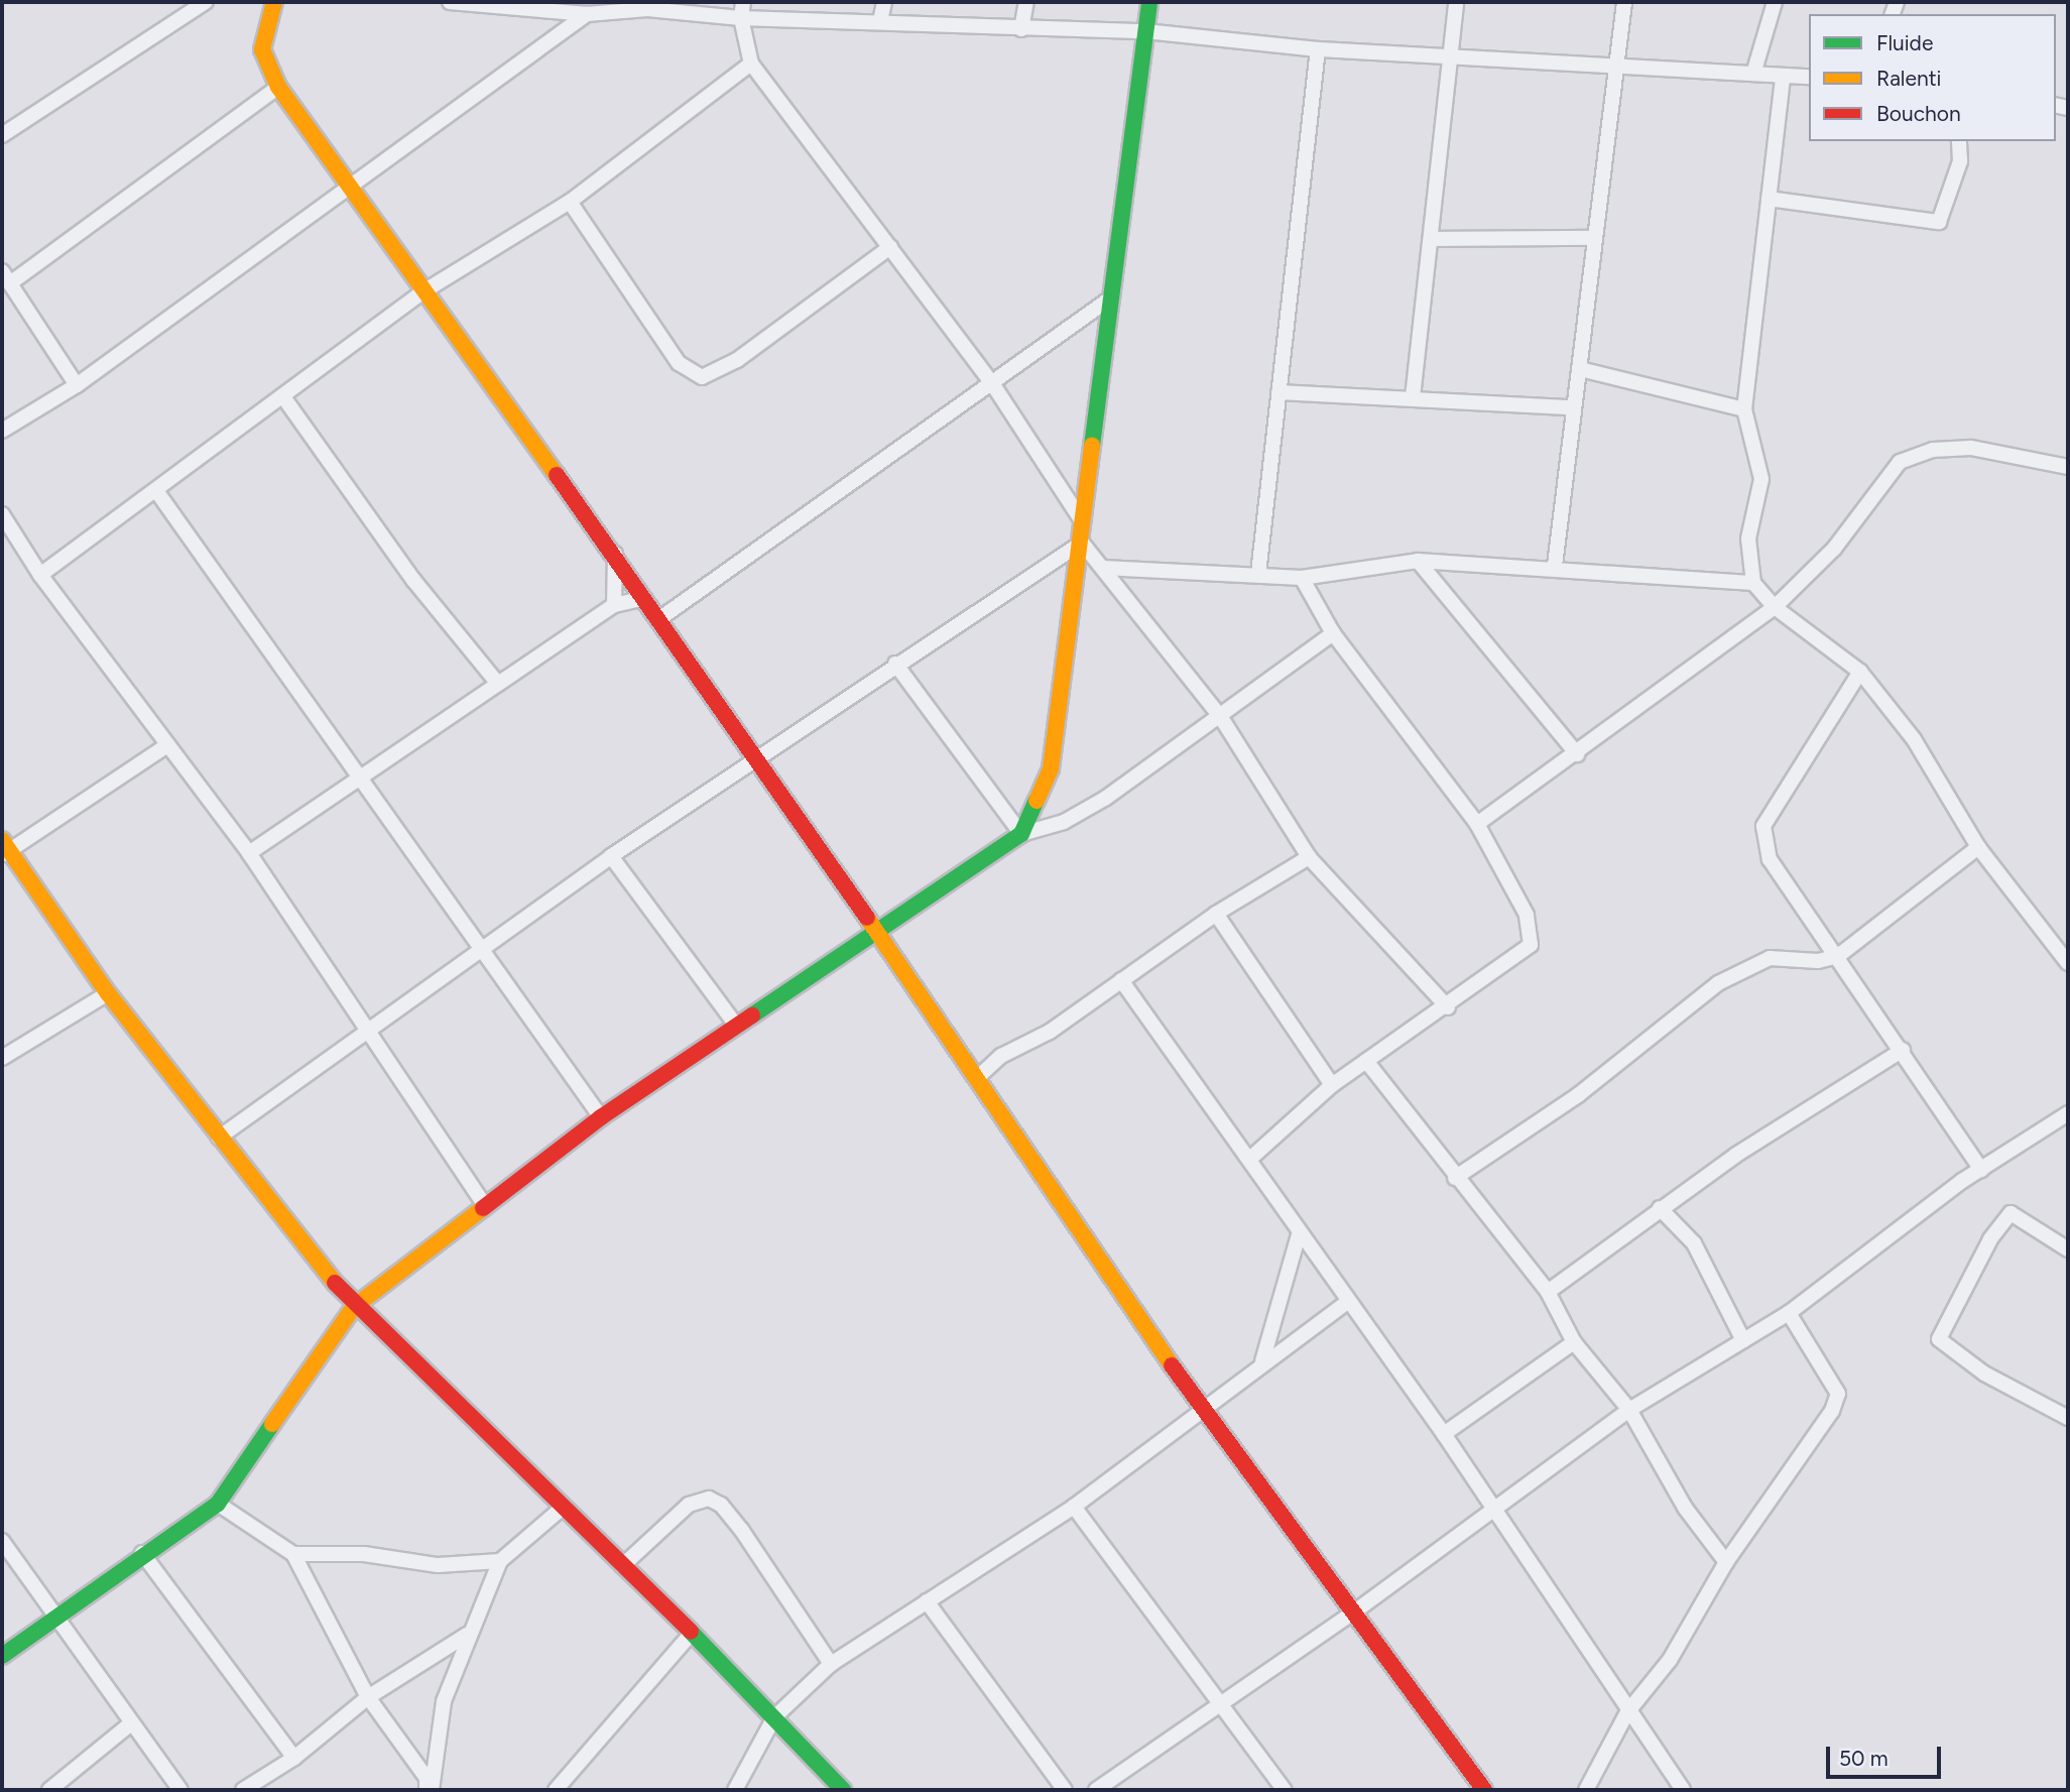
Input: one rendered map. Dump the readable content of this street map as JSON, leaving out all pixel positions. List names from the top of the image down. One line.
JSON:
{"legend":["Fluide","Ralenti","Bouchon"],"scale_bar":"50 m"}
